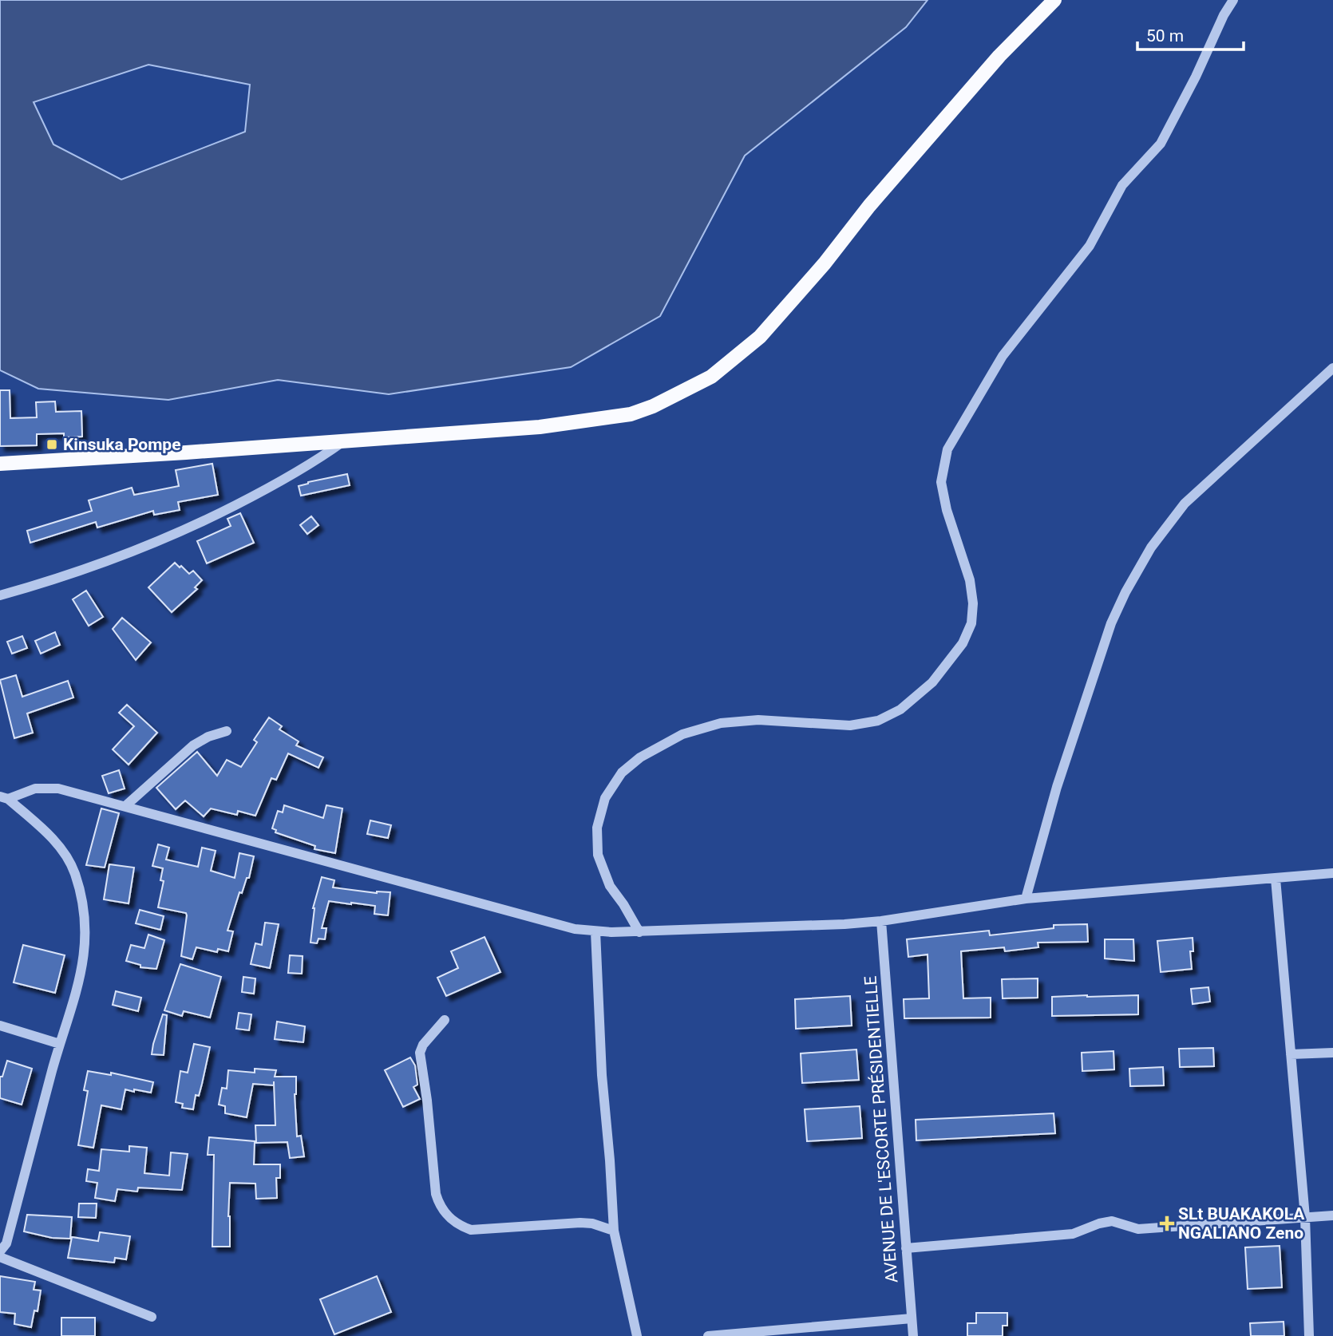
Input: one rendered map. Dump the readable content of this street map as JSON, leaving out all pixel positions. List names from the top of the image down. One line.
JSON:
{"streets":{"street":["AVENUE DE L'ESCORTE PRÉSIDENTIELLE"]},"places":{"transit":["Kinsuka Pompe"],"health":["SLt BUAKAKOLA NGALIANO Zeno"]},"scale_bar":"50 m"}
